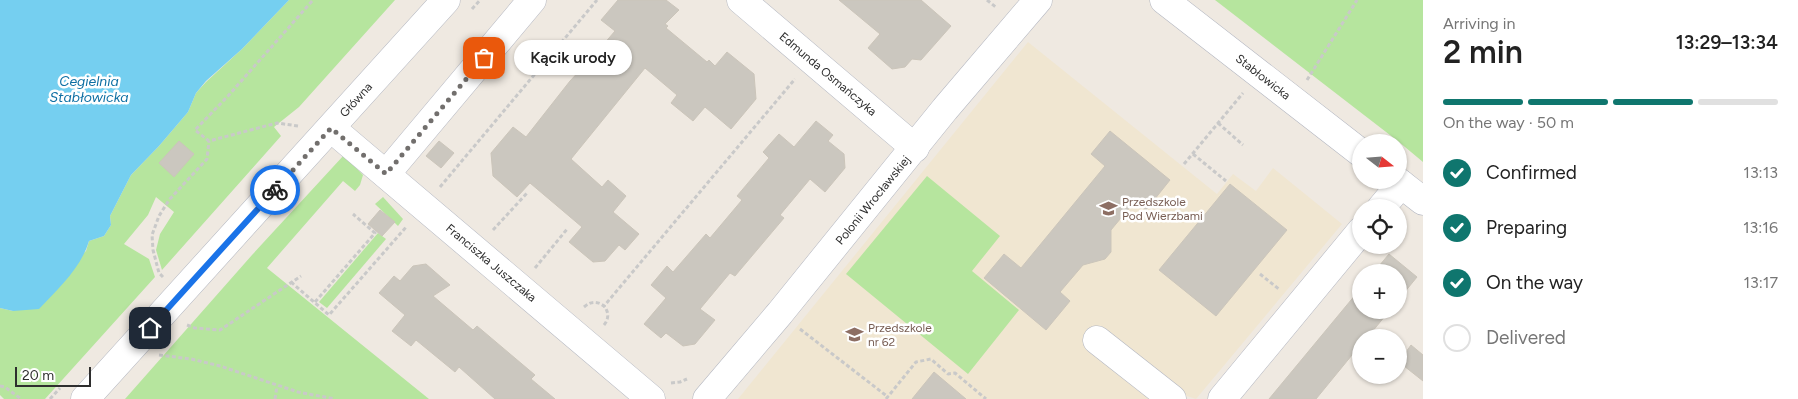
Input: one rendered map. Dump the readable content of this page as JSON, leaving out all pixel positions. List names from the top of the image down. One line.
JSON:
{"streets":{"street":["Edmunda Osmańczyka","Stabłowicka","Główna","Polonii Wrocławskiej","Franciszka Juszczaka"]},"crossings":[["Edmunda Osmańczyka","Polonii Wrocławskiej"],["Główna","Franciszka Juszczaka"]],"water":["Cegielnia Stabłowicka"],"places":{"other":["Kącik urody"],"school or university":["Przedszkole Pod Wierzbami","Przedszkole nr 62"]},"scale_bar":"20 m","north":"right","page":{"heading":["2 min","Arriving in","13:29–13:34"],"bubble":"Kącik urody","bar":"On the way · 50 m","map_buttons":["+","−"],"list":[["Confirmed","13:13"],["Preparing","13:16"],["On the way","13:17"],"Delivered"],"scale":"20 m"}}
